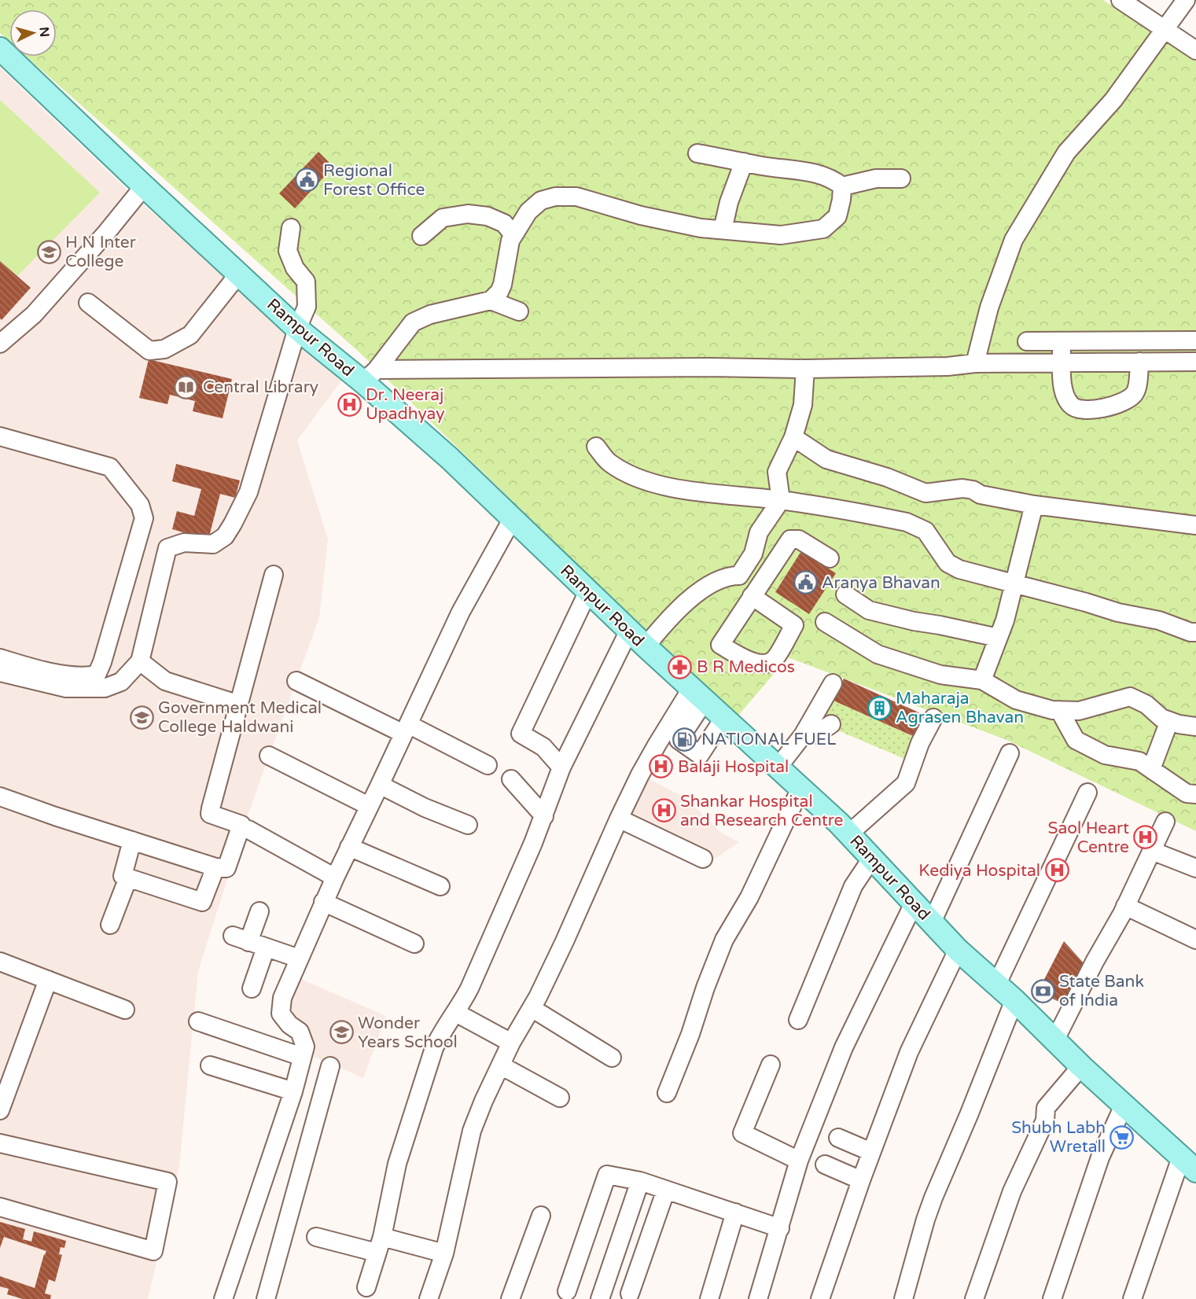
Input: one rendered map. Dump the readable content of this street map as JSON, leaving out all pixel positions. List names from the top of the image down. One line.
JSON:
{"streets":{"main road":["Rampur Road"]},"places":{"public building":["Regional Forest Office","Aranya Bhavan"],"school or university":["H N Inter College","Government Medical College Haldwani","Wonder Years School"],"library":["Central Library"],"hospital":["Dr. Neeraj Upadhyay","Balaji Hospital","Shankar Hospital and Research Centre","Saol Heart Centre","Kediya Hospital"],"pharmacy":["B R Medicos"],"building":["Maharaja Agrasen Bhavan"],"fuel station":["NATIONAL FUEL"],"bank":["State Bank of India"],"supermarket":["Shubh Labh Wretall"]},"north":"right"}
